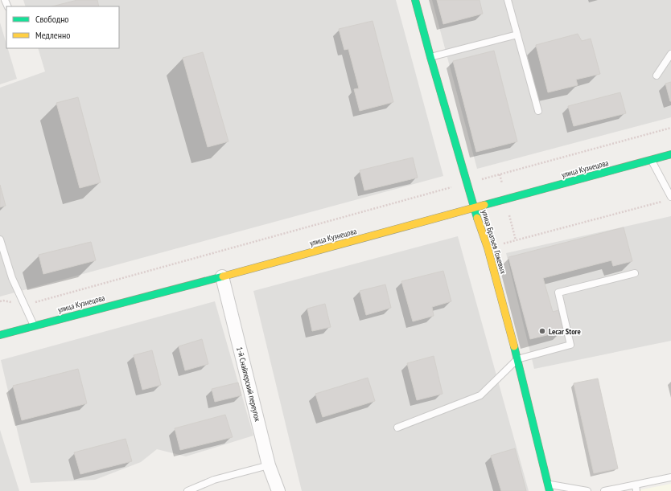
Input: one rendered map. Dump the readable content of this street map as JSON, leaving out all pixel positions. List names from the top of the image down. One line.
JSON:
{"streets":{"main road":["улица Кузнецова","улица Братьев Гожевых"],"street":["1-й Снайперский переулок"]},"crossings":[["улица Кузнецова","улица Братьев Гожевых"],["улица Кузнецова","1-й Снайперский переулок"]],"places":["Lecar Store"],"legend":["Свободно","Медленно"]}
